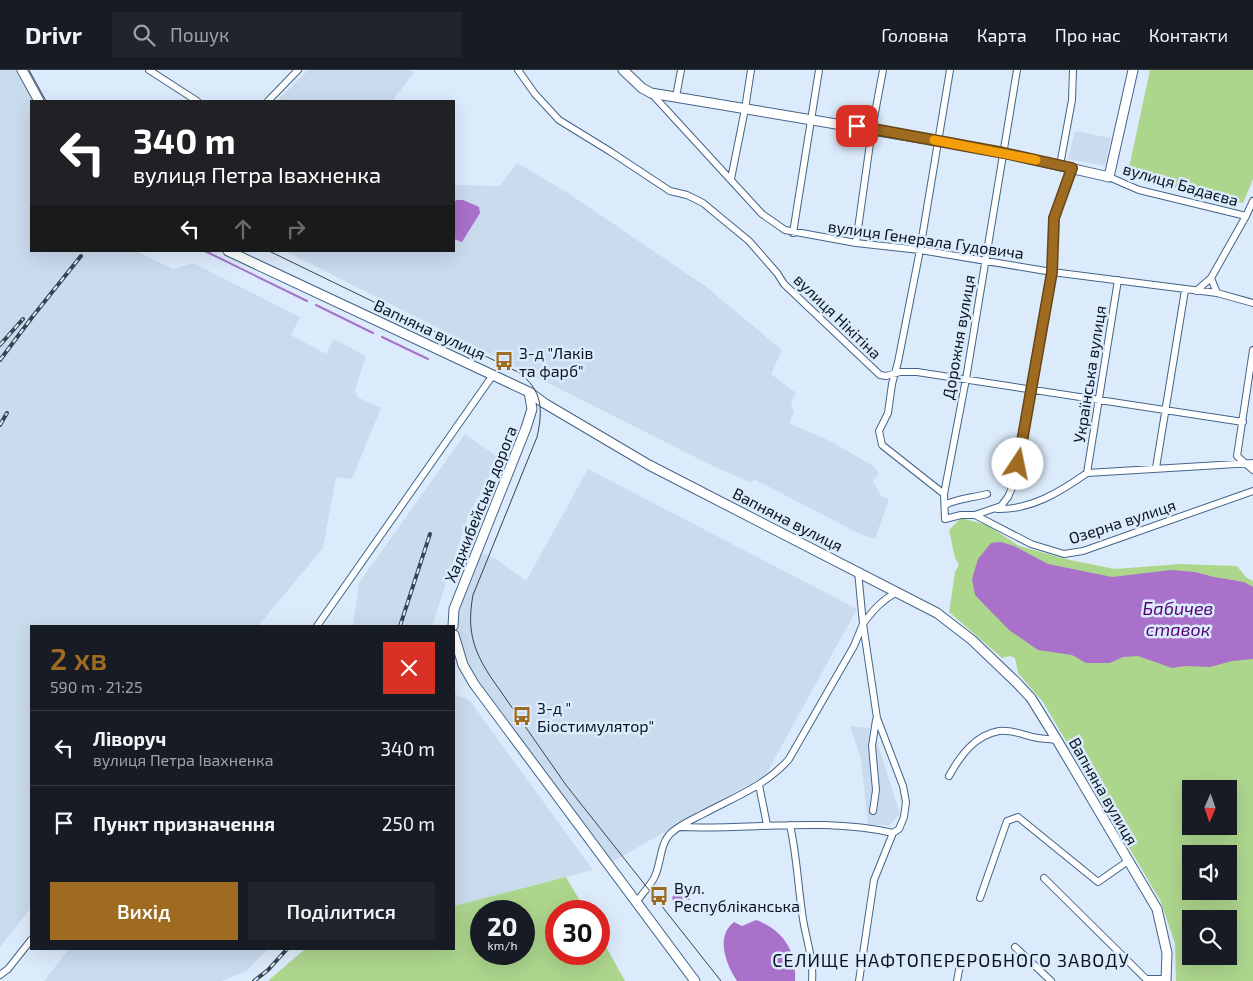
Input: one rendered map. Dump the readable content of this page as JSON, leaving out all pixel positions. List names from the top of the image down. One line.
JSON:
{"streets":{"street":["вулиця Бадаєва","вулиця Генерала Гудовича","вулиця Нікітіна","Вапняна вулиця","Дорожня вулиця","Українська вулиця","Хаджибейська дорога","Озерна вулиця"]},"crossings":[["вулиця Генерала Гудовича","Дорожня вулиця"],["вулиця Генерала Гудовича","Українська вулиця"],["вулиця Нікітіна","Дорожня вулиця"],["вулиця Нікітіна","Українська вулиця"],["Вапняна вулиця","Хаджибейська дорога"],["Дорожня вулиця","Озерна вулиця"]],"districts":["СЕЛИЩЕ НАФТОПЕРЕРОБНОГО ЗАВОДУ"],"water":["Бабичев ставок"],"places":{"bus stop":["З-д \"Лаків та фарб\"","З-д \" Біостимулятор\"","Вул. Республіканська"]},"north":"bottom","page":{"header":"Drivr","search":"Пошук","nav":["Головна","Карта","Про нас","Контакти"],"turn":["340 m","вулиця Петра Івахненка"],"heading":["2 хв","590 m · 21:25"],"list":[{"name":"Ліворуч","note":"вулиця Петра Івахненка","value":"340 m"},{"name":"Пункт призначення","value":"250 m"}],"buttons":["Вихід","Поділитися"],"speed":"20 km/h","limit":"30"}}
